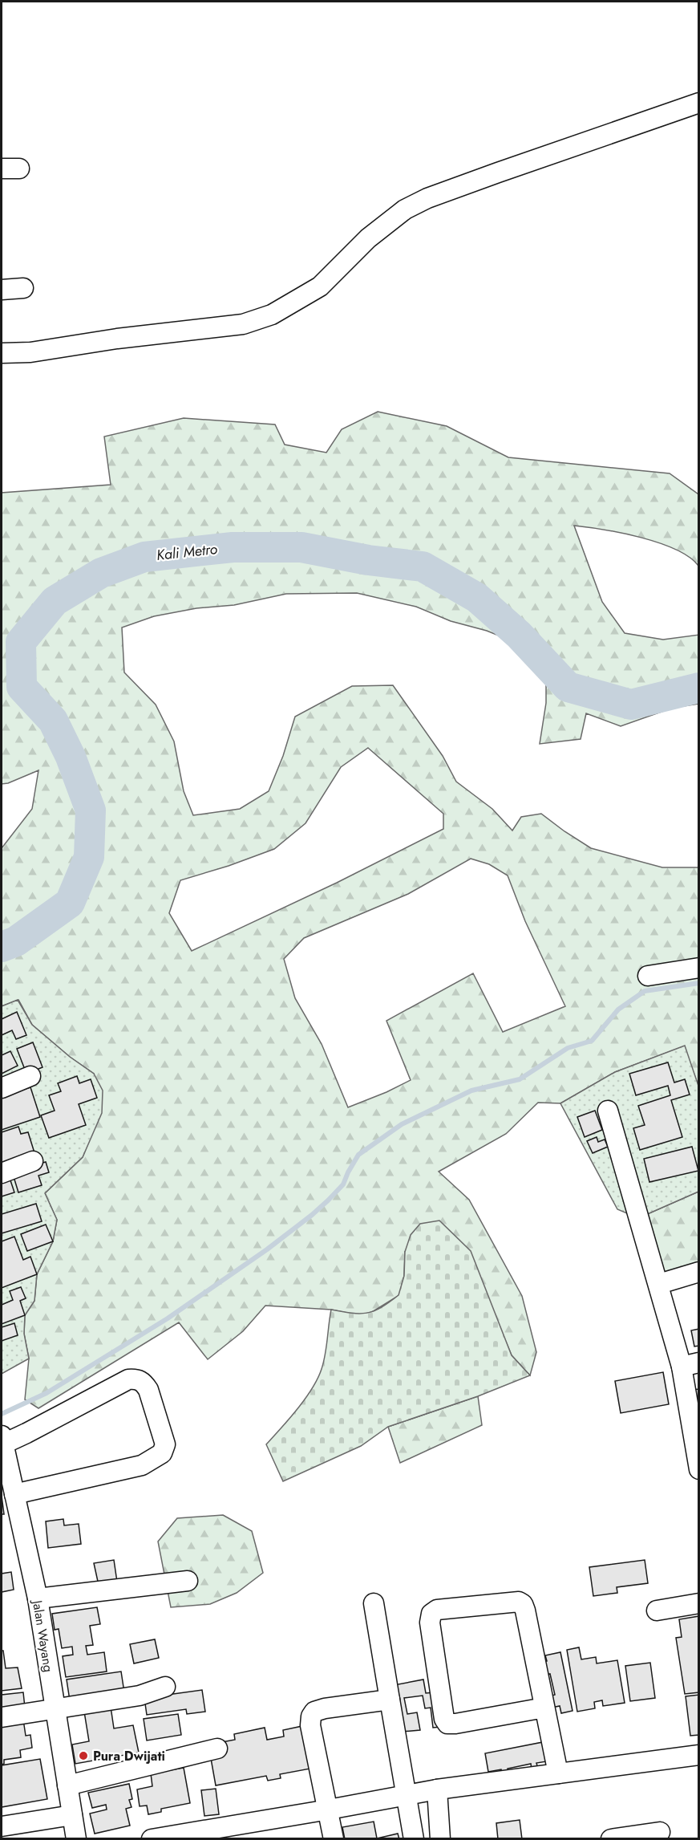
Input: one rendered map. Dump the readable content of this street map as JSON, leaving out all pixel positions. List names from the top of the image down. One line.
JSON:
{"streets":{"street":["Jalan Wayang"]},"water":["Kali Metro"],"places":["Pura Dwijati"]}
